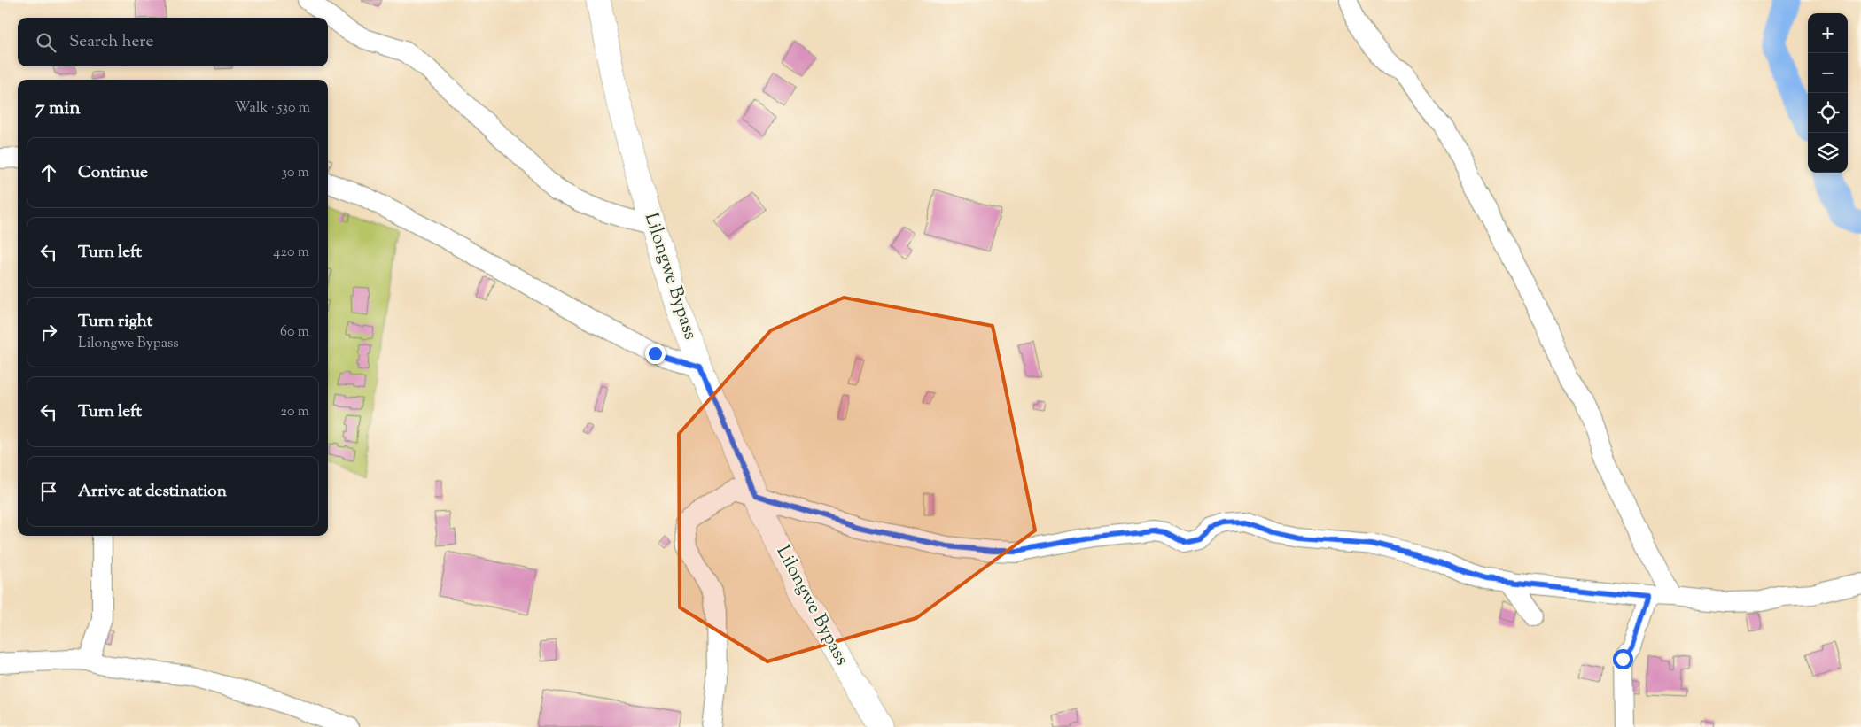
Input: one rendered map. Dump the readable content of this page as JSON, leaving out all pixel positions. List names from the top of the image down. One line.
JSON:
{"streets":{"main road":["Lilongwe Bypass"]},"page":{"map_buttons":["+","−"],"search":"Search here","heading":["7 min","Walk · 530 m"],"list":[["Continue","30 m"],["Turn left","420 m"],["Turn right","Lilongwe Bypass","60 m"],["Turn left","20 m"],"Arrive at destination"]}}
